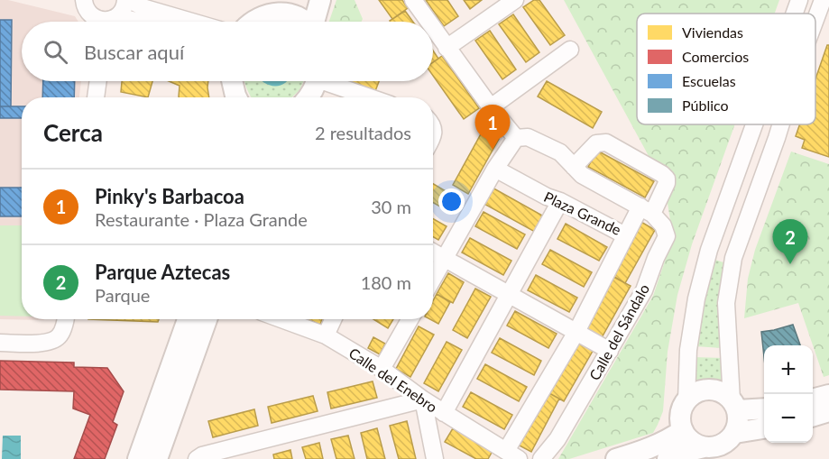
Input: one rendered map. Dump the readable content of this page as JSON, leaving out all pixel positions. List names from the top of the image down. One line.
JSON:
{"streets":{"street":["Plaza Grande","Calle del Sándalo","Calle del Enebro"]},"crossings":[["Plaza Grande","Calle del Sándalo"]],"legend":["Viviendas","Comercios","Escuelas","Público"],"page":{"search":"Buscar aquí","heading":["Cerca","2 resultados"],"pins":["1","2"],"list":[{"mark":"1","name":"Pinky's Barbacoa","note":"Restaurante · Plaza Grande","value":"30 m"},{"mark":"2","name":"Parque Aztecas","note":"Parque","value":"180 m"}],"map_buttons":["+","−"]}}
